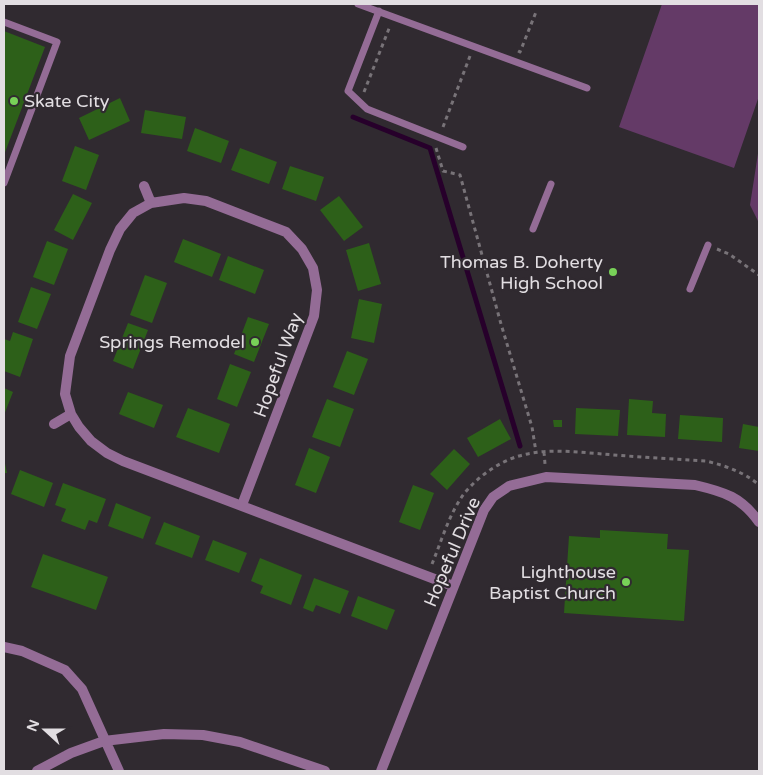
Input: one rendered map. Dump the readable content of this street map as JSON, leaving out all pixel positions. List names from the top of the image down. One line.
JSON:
{"streets":{"street":["Hopeful Way","Hopeful Drive"]},"crossings":[["Hopeful Way","Hopeful Drive"]],"places":["Skate City","Thomas B. Doherty High School","Springs Remodel","Lighthouse Baptist Church"],"north":"left"}
